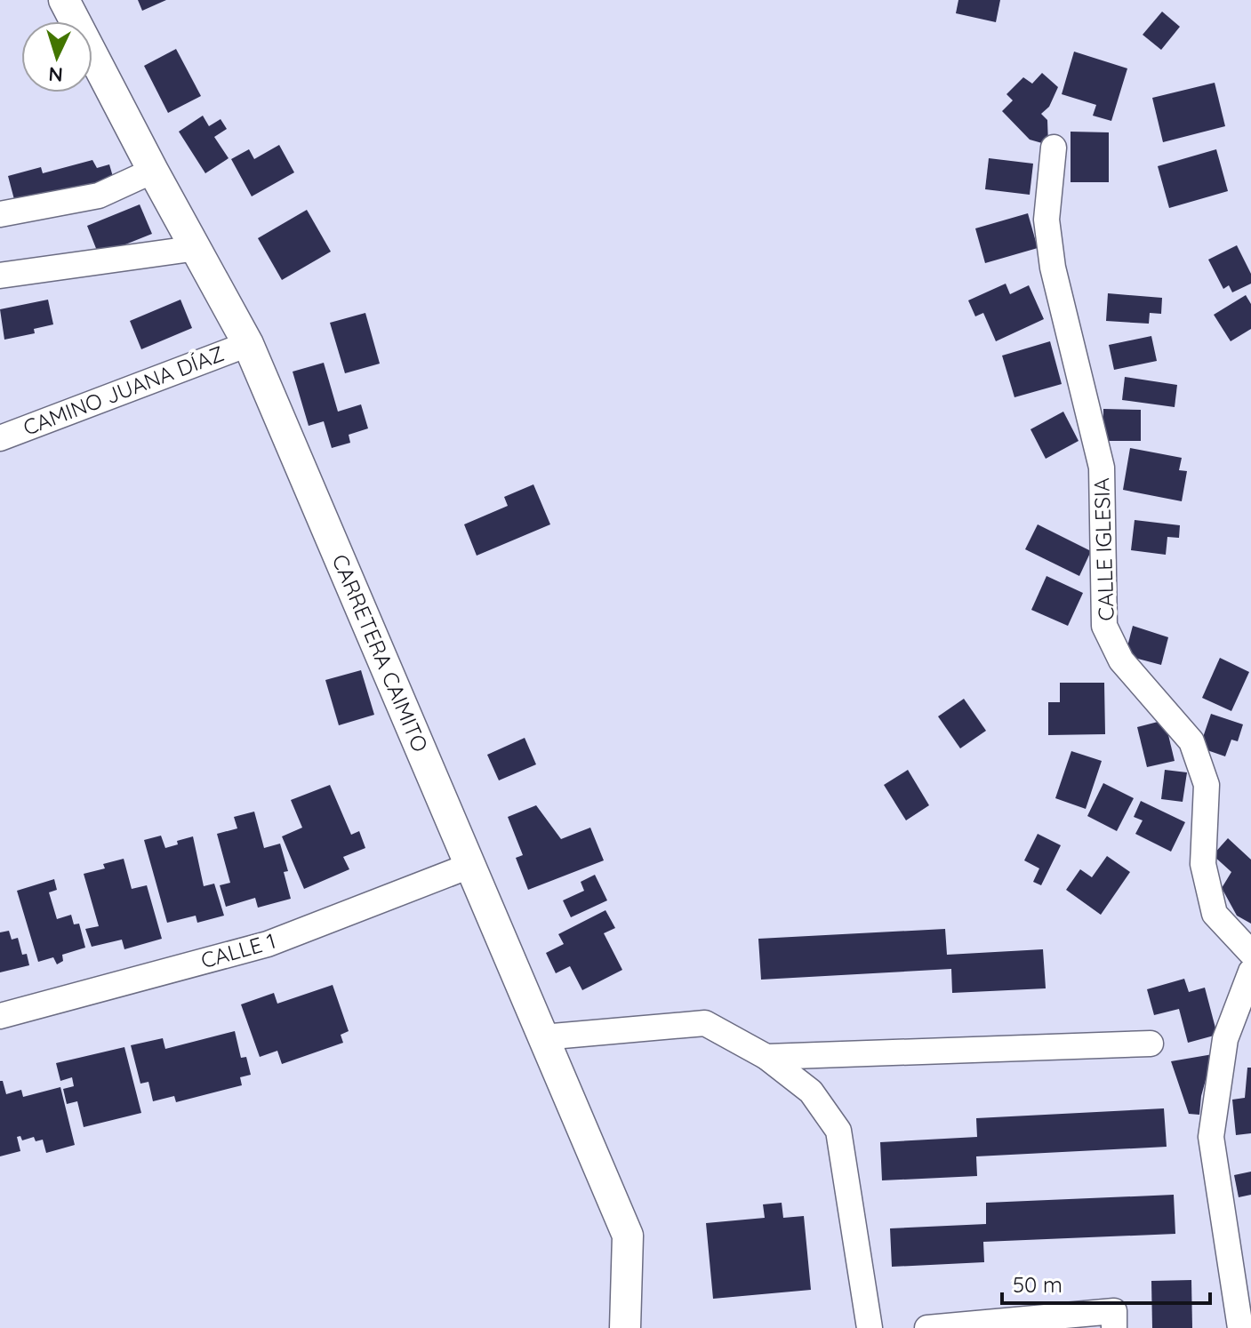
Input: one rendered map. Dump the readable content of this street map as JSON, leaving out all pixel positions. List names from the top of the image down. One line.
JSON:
{"streets":{"street":["CAMINO JUANA DÍAZ","CALLE IGLESIA","CARRETERA CAIMITO","CALLE 1"]},"crossings":[["CAMINO JUANA DÍAZ","CARRETERA CAIMITO"],["CARRETERA CAIMITO","CALLE 1"]],"scale_bar":"50 m","north":"bottom"}
